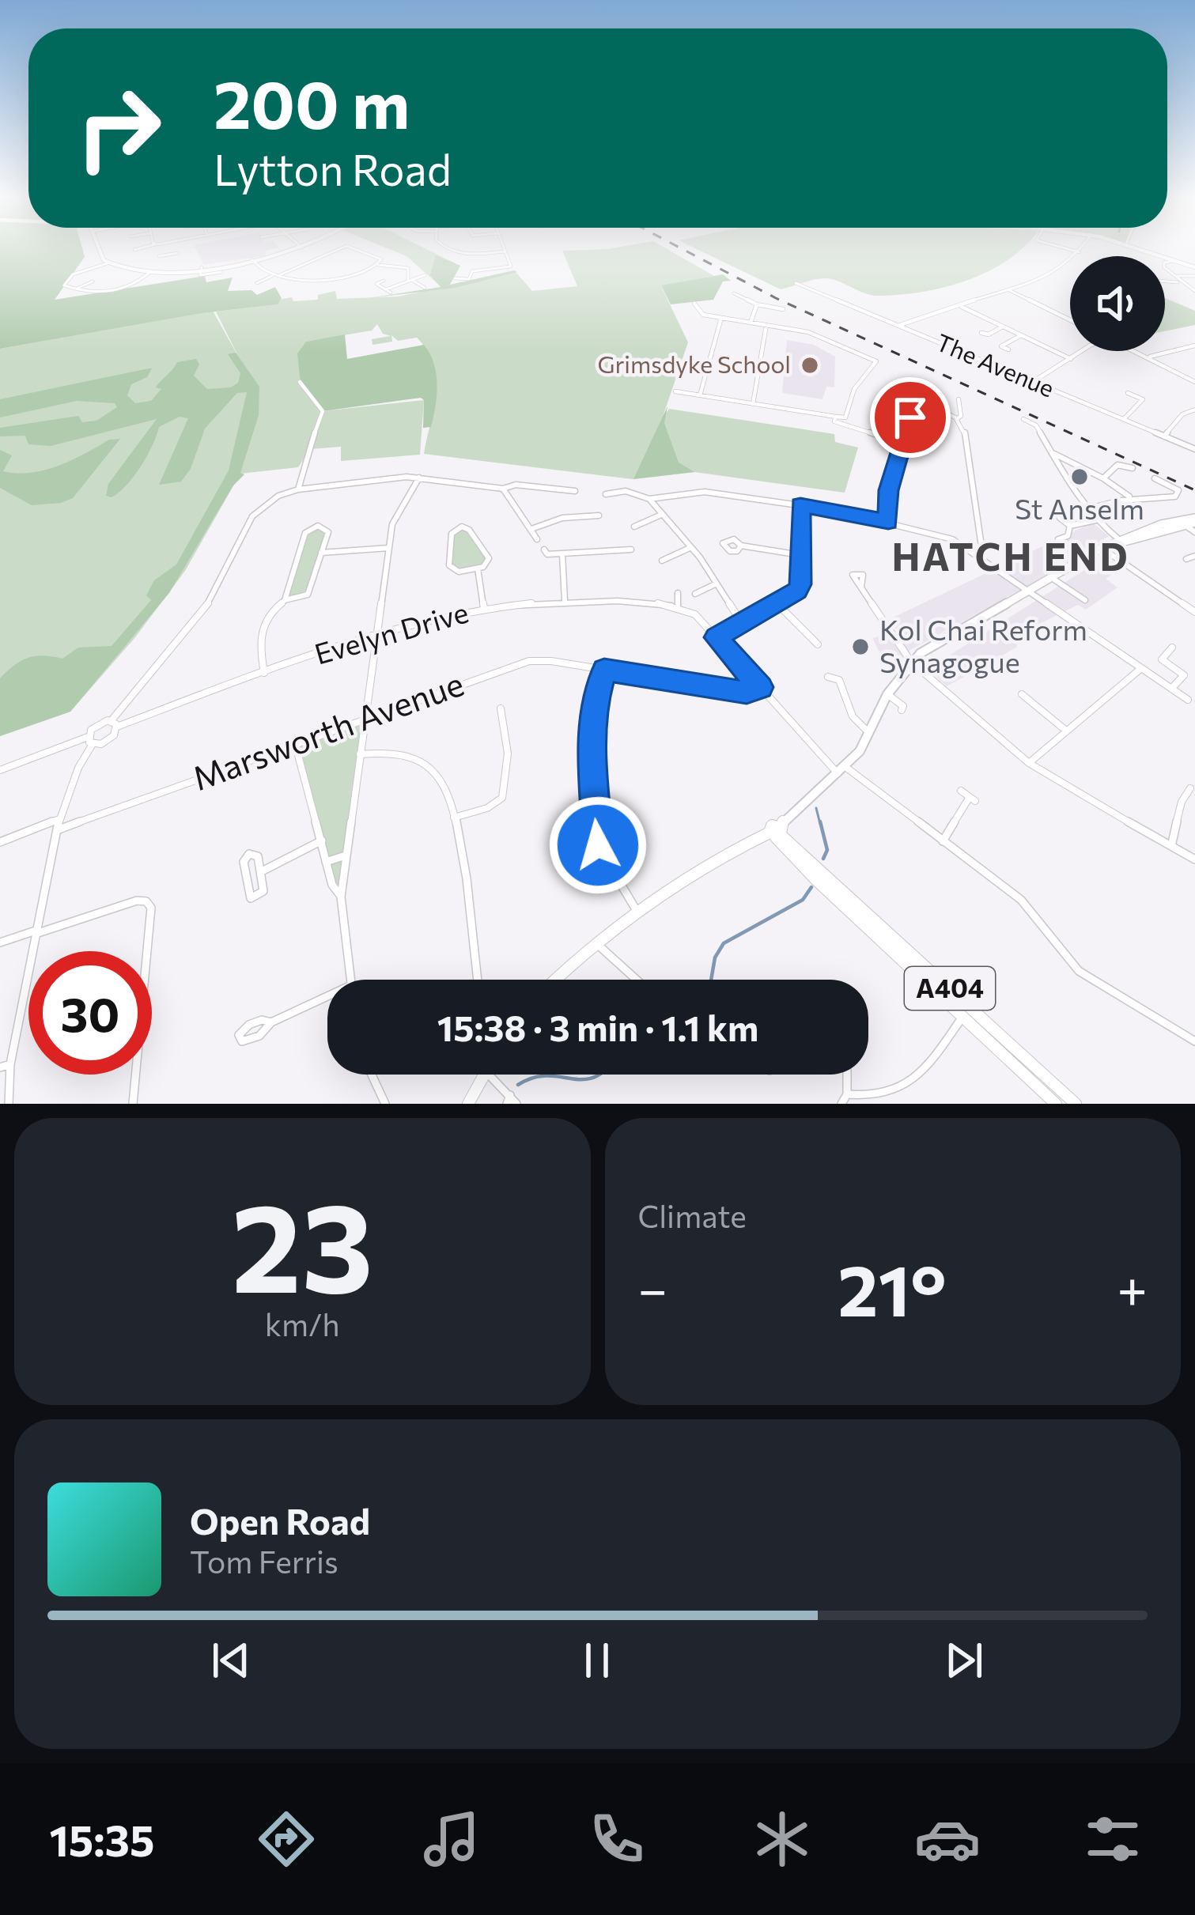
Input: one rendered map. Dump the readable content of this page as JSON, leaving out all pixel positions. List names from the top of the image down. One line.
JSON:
{"streets":{"main road":["A404"],"street":["The Avenue","Evelyn Drive","Marsworth Avenue"]},"districts":["HATCH END"],"places":["Grimsdyke School","St Anselm","Kol Chai Reform Synagogue"],"page":{"turn":["200 m","Lytton Road"],"limit":"30","trip":"15:38 · 3 min · 1.1 km","tile":[["23","km/h"],"Climate"],"heat":["−","21°","+"],"song":["Open Road","Tom Ferris"],"tabs":"15:35"}}
